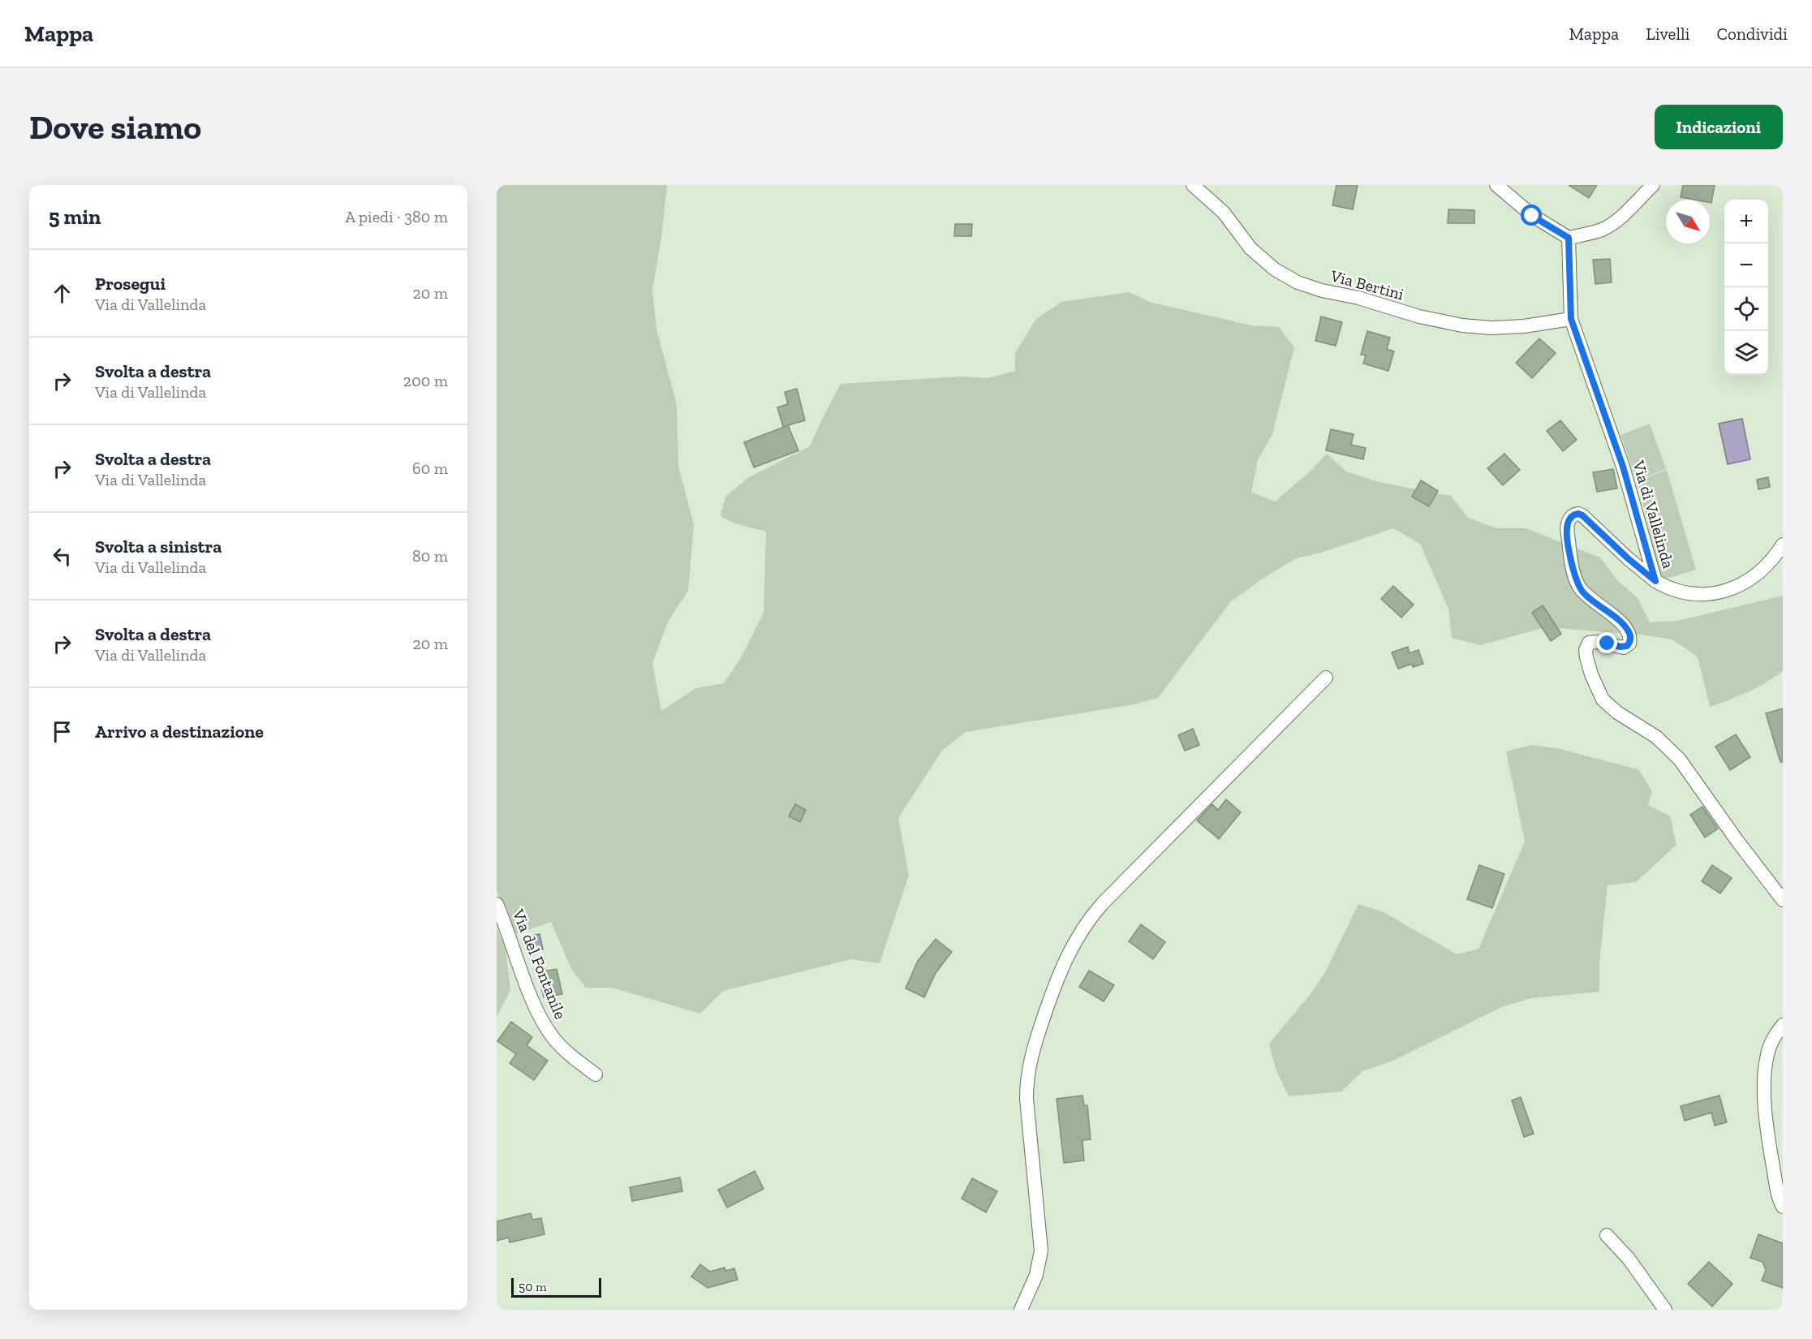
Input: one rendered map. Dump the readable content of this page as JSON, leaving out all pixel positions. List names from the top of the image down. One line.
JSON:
{"streets":{"street":["Via Bertini","Via di Vallelinda","Via del Fontanile"]},"crossings":[["Via Bertini","Via di Vallelinda"]],"scale_bar":"50 m","north":"bottom right","page":{"header":"Mappa","nav":["Mappa","Livelli","Condividi"],"buttons":"Indicazioni","title":"Dove siamo","heading":["5 min","A piedi · 380 m"],"map_buttons":["+","−"],"list":[["Prosegui","Via di Vallelinda","20 m"],["Svolta a destra","Via di Vallelinda","200 m"],["Svolta a destra","Via di Vallelinda","60 m"],["Svolta a sinistra","Via di Vallelinda","80 m"],["Svolta a destra","Via di Vallelinda","20 m"],"Arrivo a destinazione"],"scale":"50 m"}}
